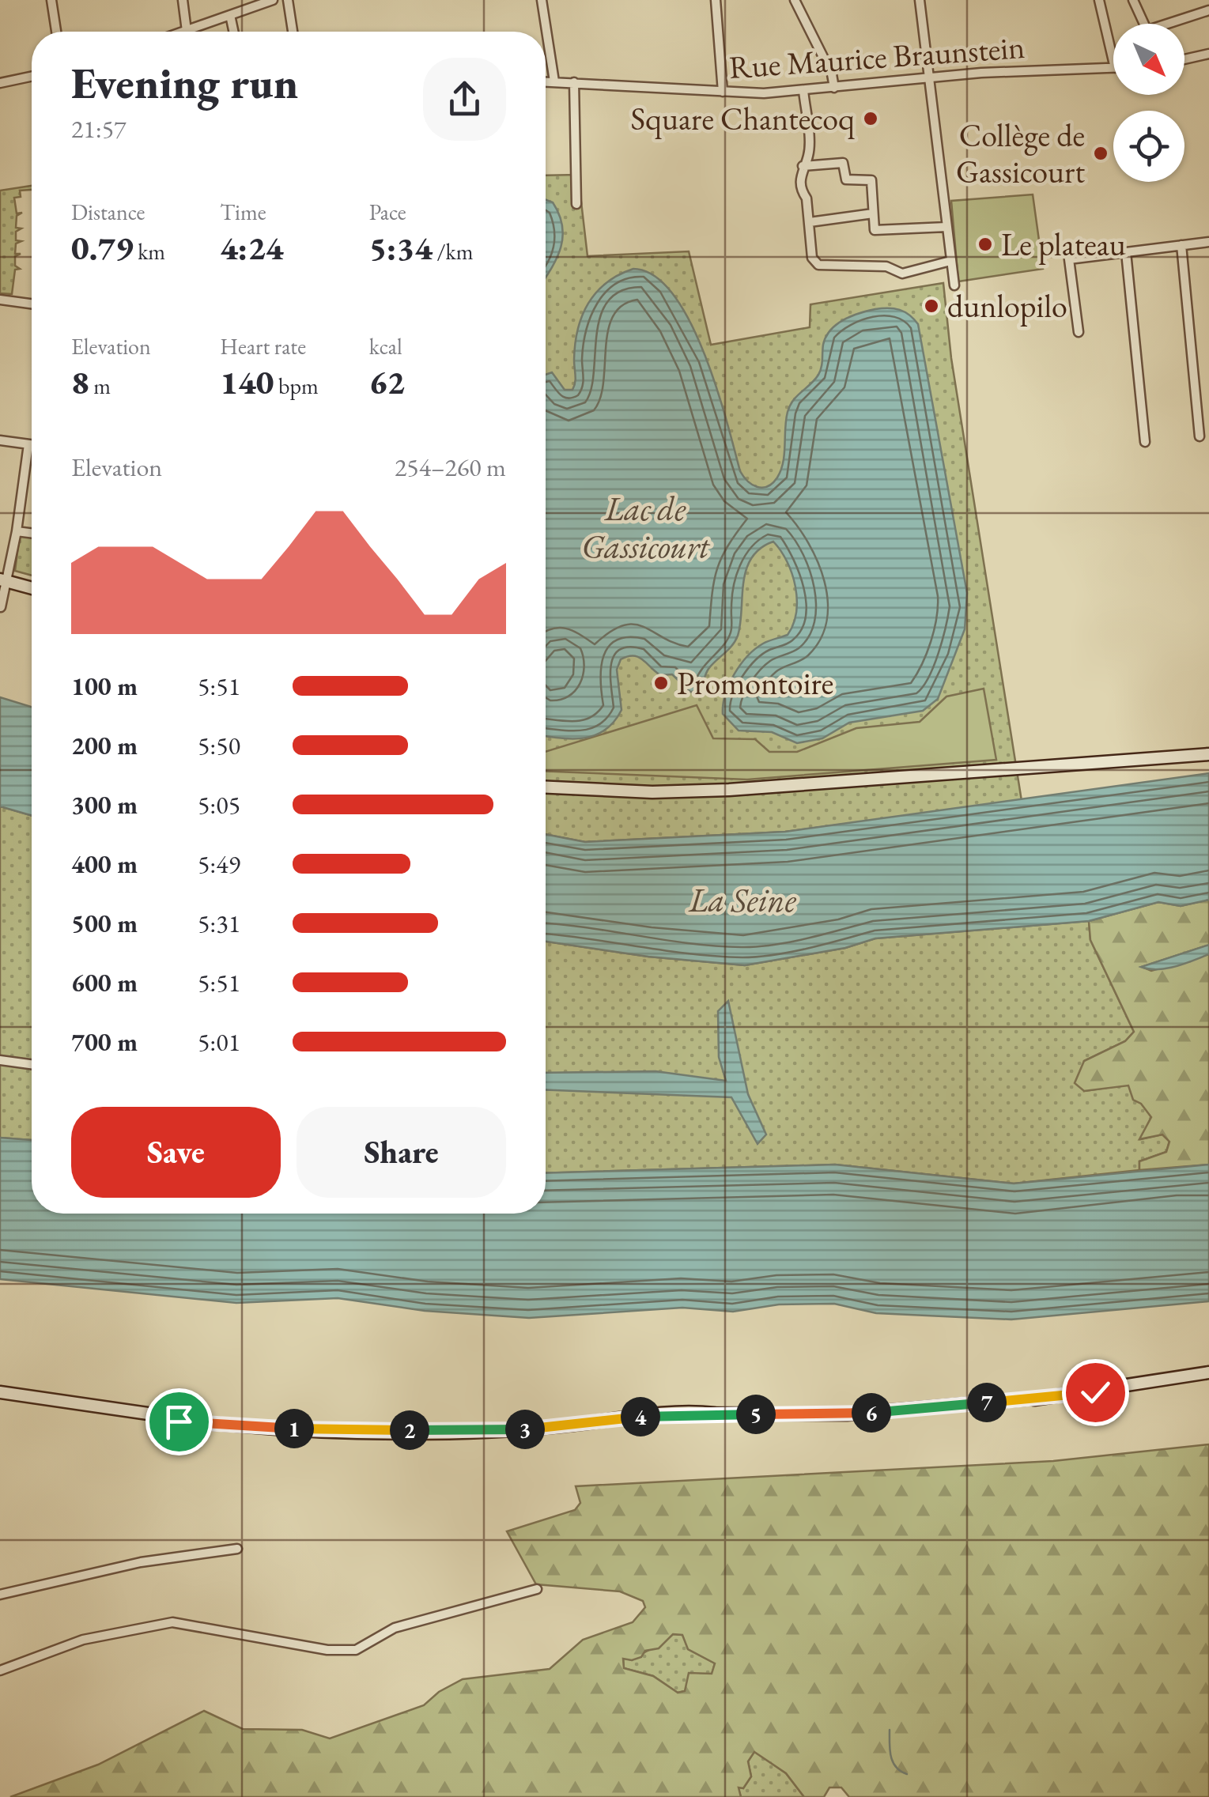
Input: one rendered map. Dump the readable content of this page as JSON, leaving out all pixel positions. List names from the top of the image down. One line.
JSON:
{"streets":{"street":["Rue Maurice Braunstein"]},"water":["Lac de Gassicourt","La Seine"],"places":["Square Chantecoq","Collège de Gassicourt","Le plateau","dunlopilo","Promontoire"],"north":"bottom right","page":{"heading":["Evening run","21:57"],"stats":[["Distance","0.79 km"],["Time","4:24"],["Pace","5:34 /km"],["Elevation","8 m"],["Heart rate","140 bpm"],["kcal","62"]],"chart":["Elevation","254–260 m"],"list":[{"name":"100 m","note":"5:51"},{"name":"200 m","note":"5:50"},{"name":"300 m","note":"5:05"},{"name":"400 m","note":"5:49"},{"name":"500 m","note":"5:31"},{"name":"600 m","note":"5:51"},{"name":"700 m","note":"5:01"}],"buttons":["Save","Share"],"pins":["7","6","5","4","1","3","2"]}}
